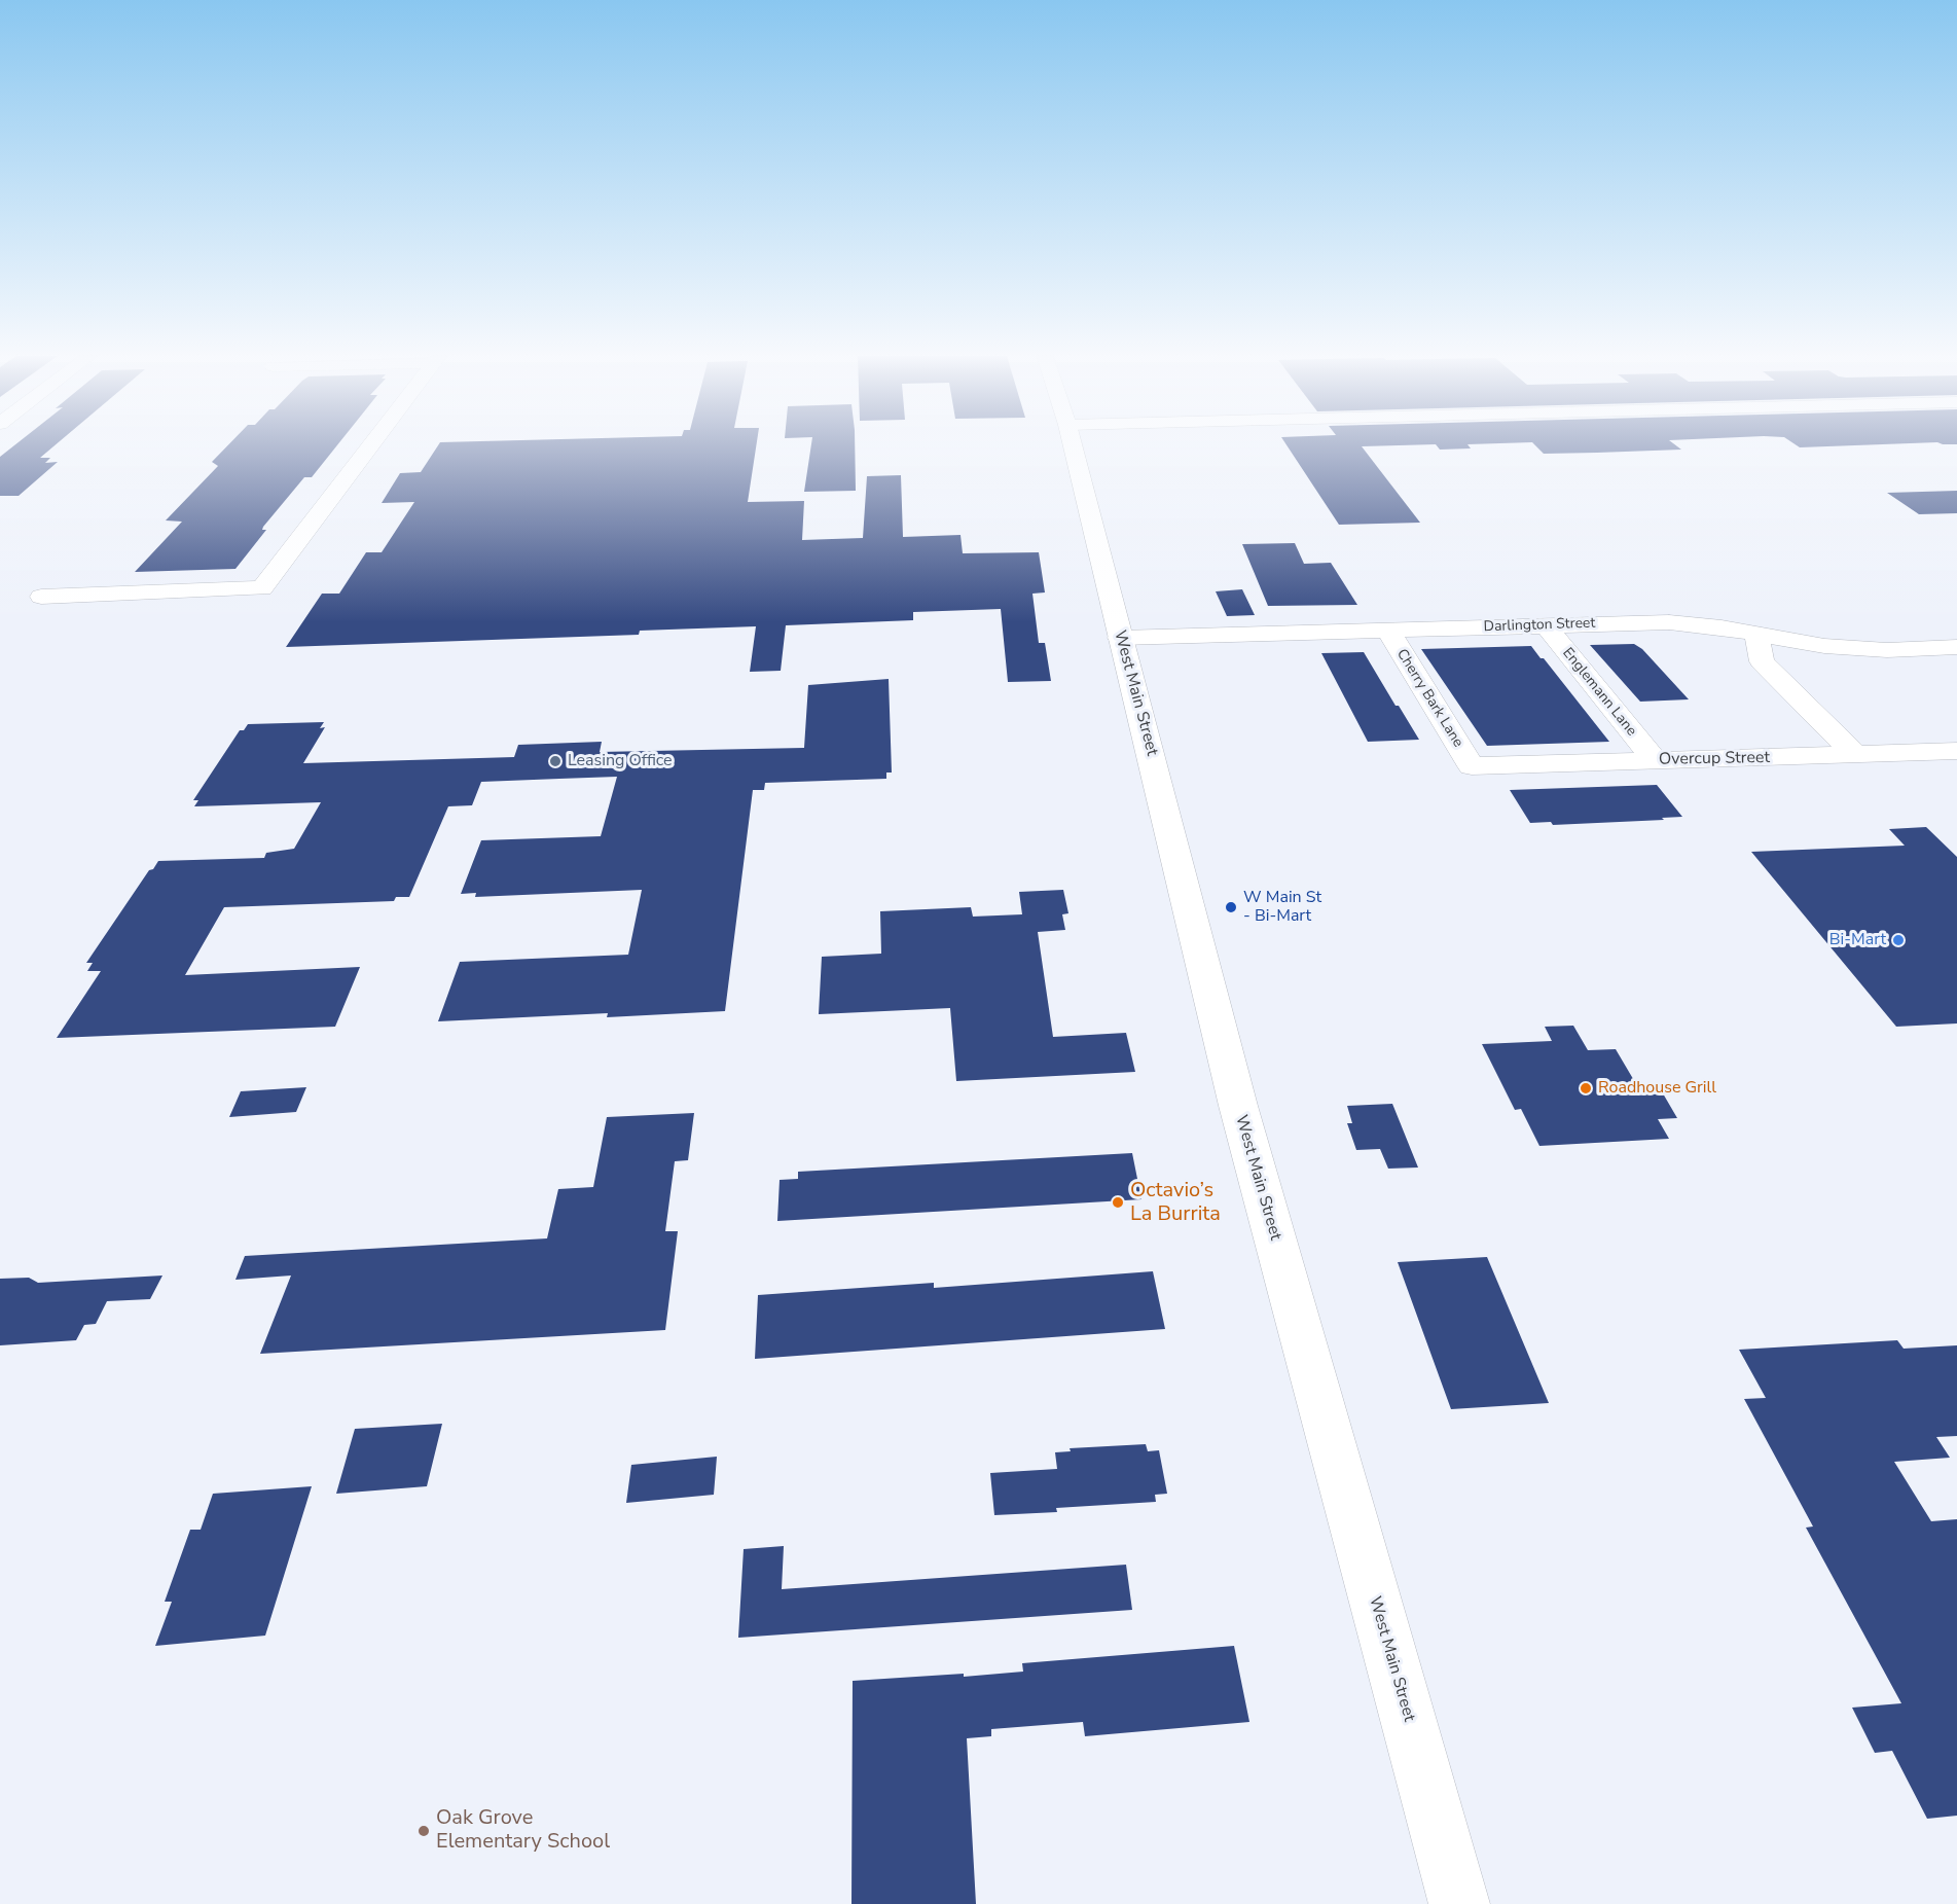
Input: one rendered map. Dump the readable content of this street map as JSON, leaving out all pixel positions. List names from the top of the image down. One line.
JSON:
{"streets":{"street":["Darlington Street","Englemann Lane","West Main Street","Cherry Bark Lane","Overcup Street"]},"crossings":[["Darlington Street","Englemann Lane"],["Darlington Street","West Main Street"],["Darlington Street","Cherry Bark Lane"],["Englemann Lane","Overcup Street"],["Cherry Bark Lane","Overcup Street"]],"places":["Leasing Office","W Main St - Bi-Mart","Bi-Mart","Roadhouse Grill","Octavio’s La Burrita","Oak Grove Elementary School"]}
